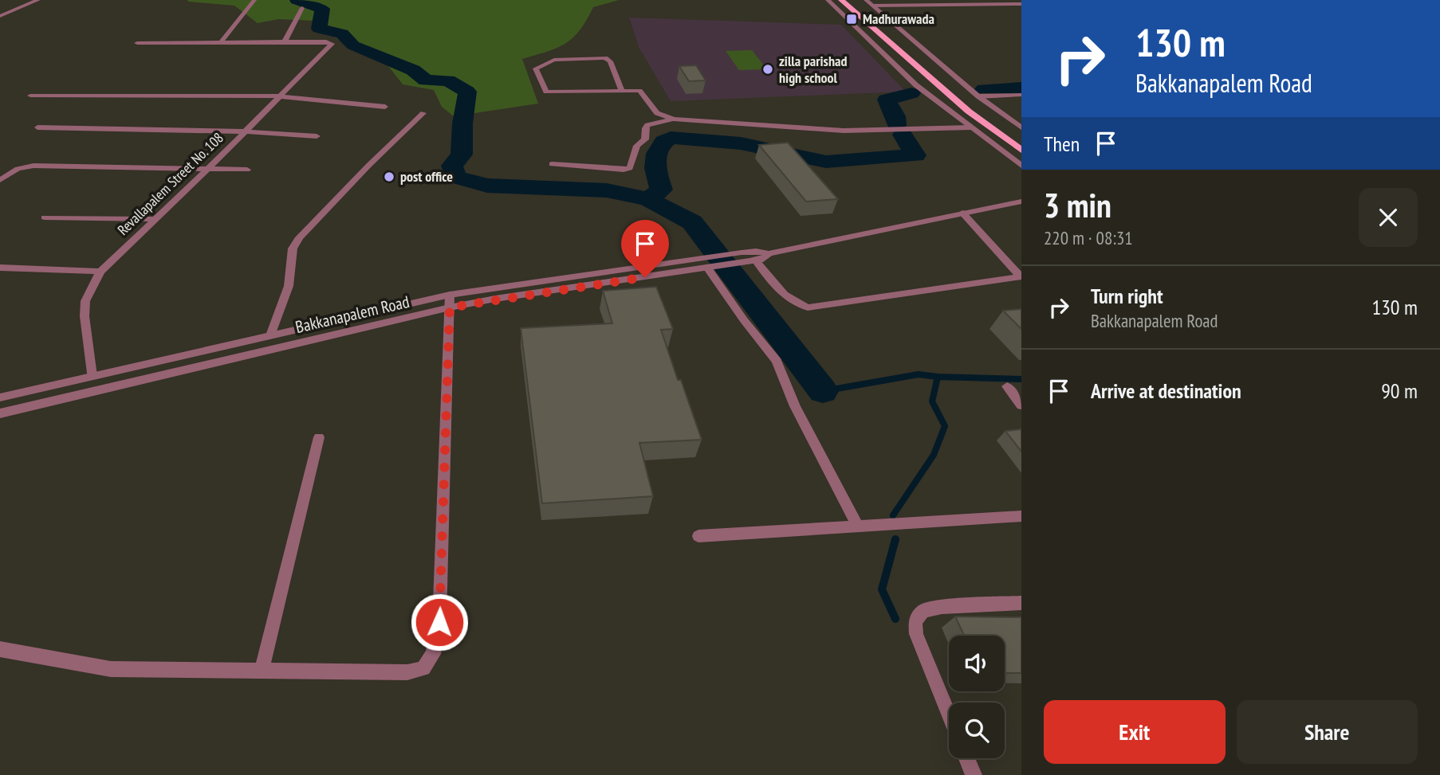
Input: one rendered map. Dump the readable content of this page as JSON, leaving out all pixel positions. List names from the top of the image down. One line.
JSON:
{"streets":{"street":["Revallapalem Street No. 108","Bakkanapalem Road"]},"places":{"transit":["Madhurawada"],"other":["zilla parishad high school","post office"]},"page":{"turn":["130 m","Bakkanapalem Road"],"then":"Then","heading":["3 min","220 m · 08:31"],"list":[{"name":"Turn right","note":"Bakkanapalem Road","value":"130 m"},{"name":"Arrive at destination","value":"90 m"}],"buttons":["Exit","Share"]}}
